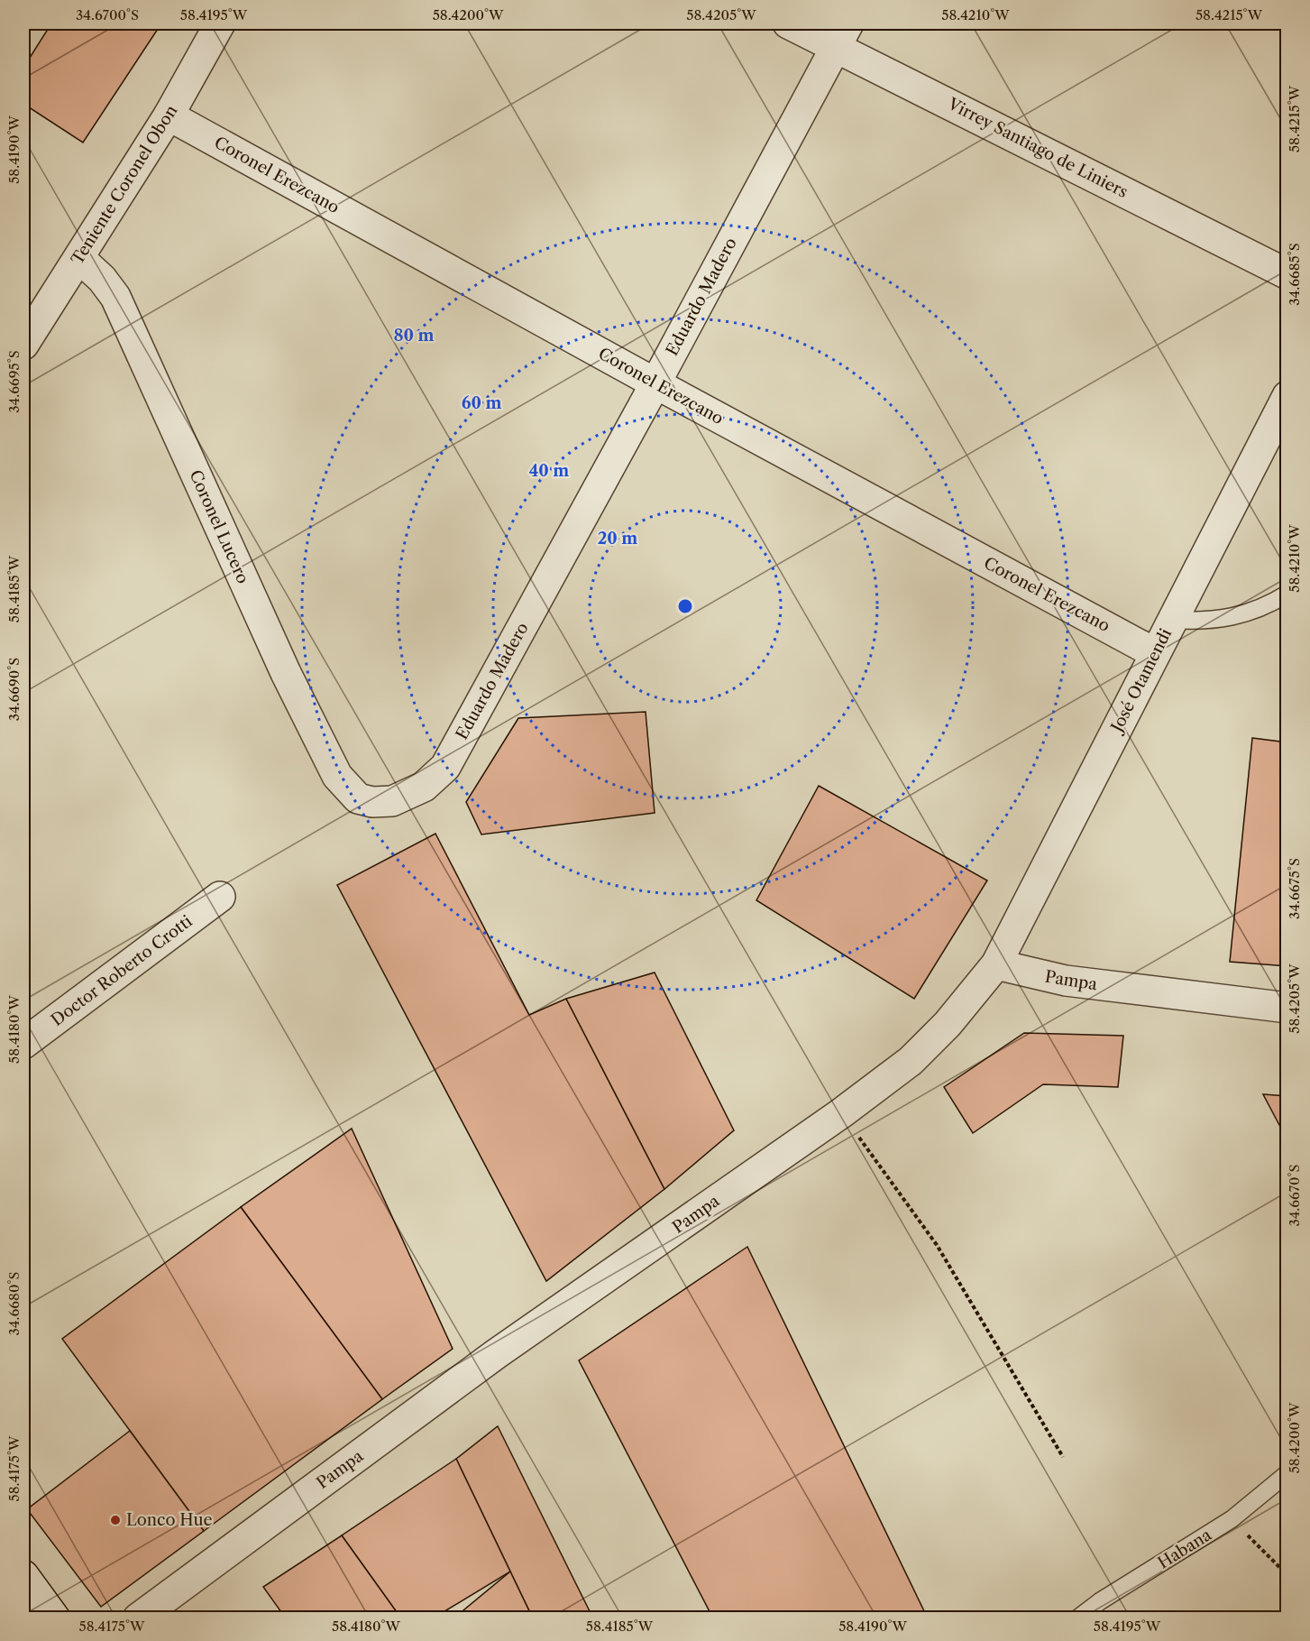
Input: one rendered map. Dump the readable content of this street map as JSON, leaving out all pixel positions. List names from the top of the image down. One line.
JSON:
{"streets":{"street":["Virrey Santiago de Liniers","Coronel Erezcano","Teniente Coronel Obon","Eduardo Madero","Coronel Lucero","José Otamendi","Doctor Roberto Crotti","Pampa"],"lane":["Habana"]},"crossings":[["Virrey Santiago de Liniers","Eduardo Madero"],["Coronel Erezcano","Teniente Coronel Obon"],["Coronel Erezcano","Eduardo Madero"],["Coronel Erezcano","José Otamendi"],["Teniente Coronel Obon","Coronel Lucero"],["Eduardo Madero","Coronel Lucero"],["José Otamendi","Pampa"]],"places":["Lonco Hue"],"coordinates":["34.6700°S","58.4195°W","58.4200°W","58.4205°W","58.4210°W","58.4215°W","58.4190°W","34.6685°S","34.6695°S","58.4185°W","34.6690°S","34.6675°S","58.4180°W","34.6670°S","34.6680°S","58.4175°W"],"rings":["80 m","60 m","40 m","20 m"]}
